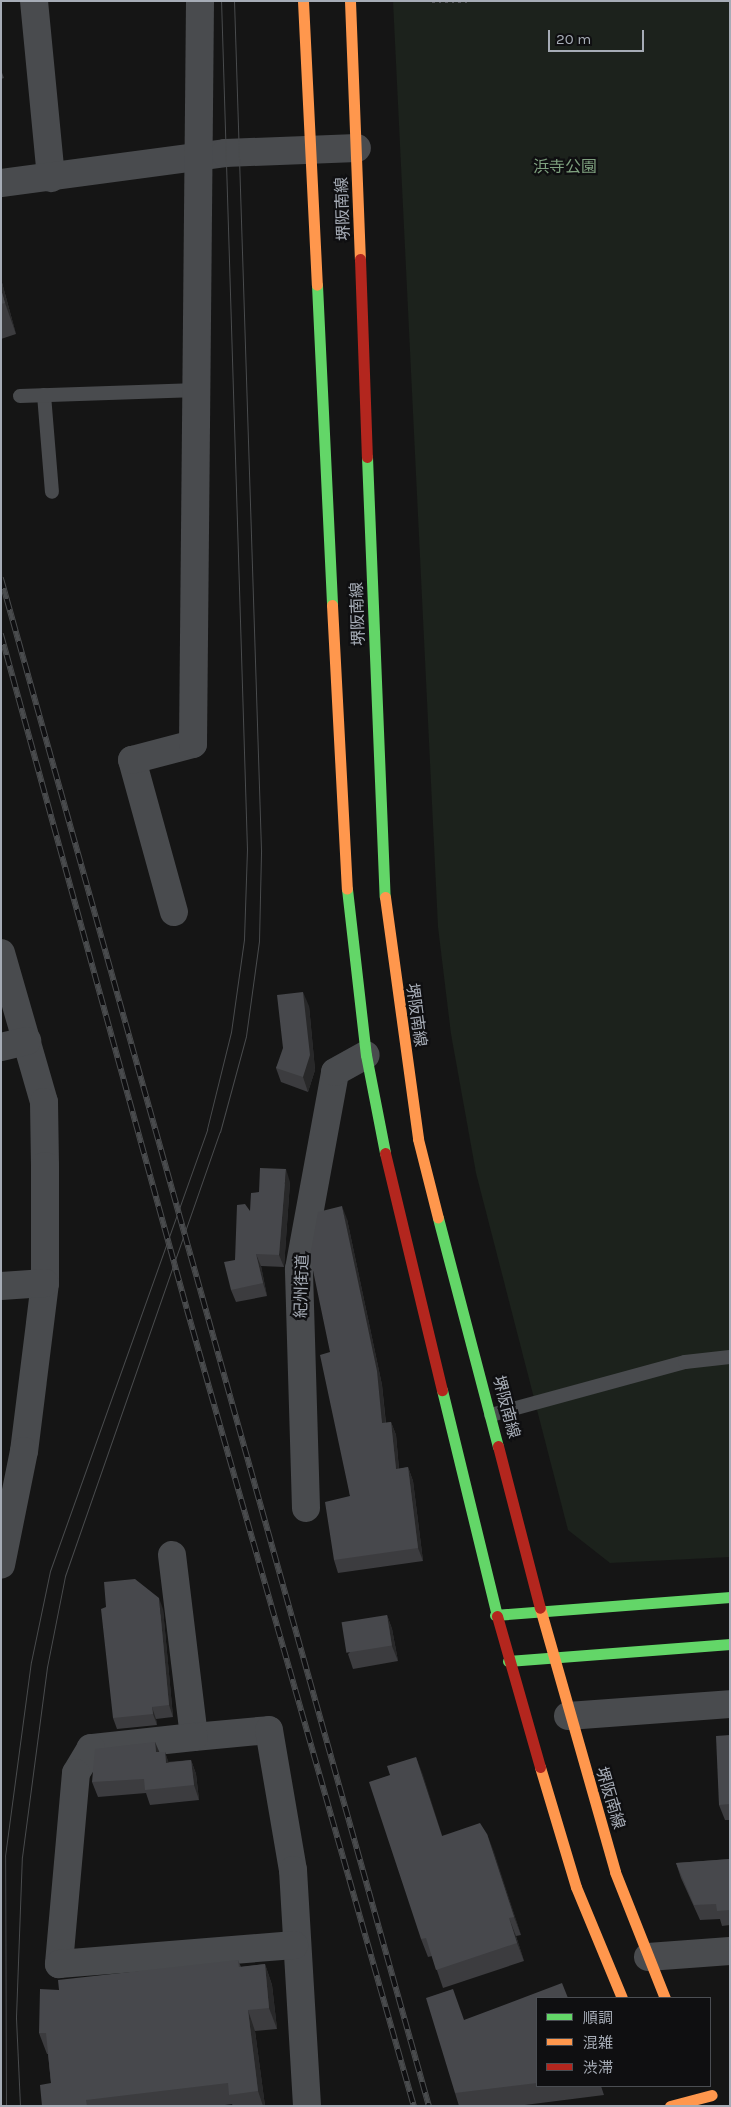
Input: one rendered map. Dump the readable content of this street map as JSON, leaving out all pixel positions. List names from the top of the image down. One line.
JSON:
{"streets":{"main road":["堺阪南線"],"street":["紀州街道"]},"crossings":[["堺阪南線","紀州街道"]],"parks":["浜寺公園"],"legend":["順調","混雑","渋滞"],"scale_bar":"20 m"}
